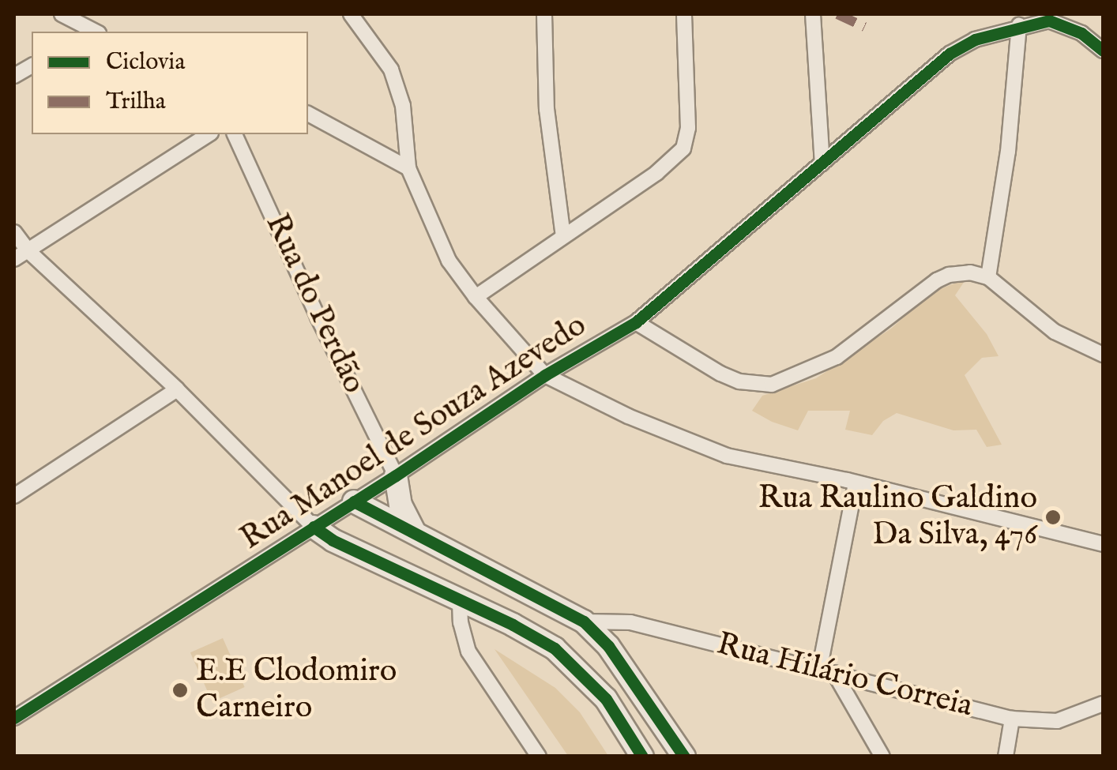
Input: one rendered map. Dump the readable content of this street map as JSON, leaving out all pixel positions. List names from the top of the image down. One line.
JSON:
{"streets":{"street":["Rua do Perdão","Rua Manoel de Souza Azevedo","Rua Hilário Correia"]},"crossings":[["Rua do Perdão","Rua Manoel de Souza Azevedo"]],"places":["Rua Raulino Galdino Da Silva, 476","E.E Clodomiro Carneiro"],"legend":["Ciclovia","Trilha"]}
